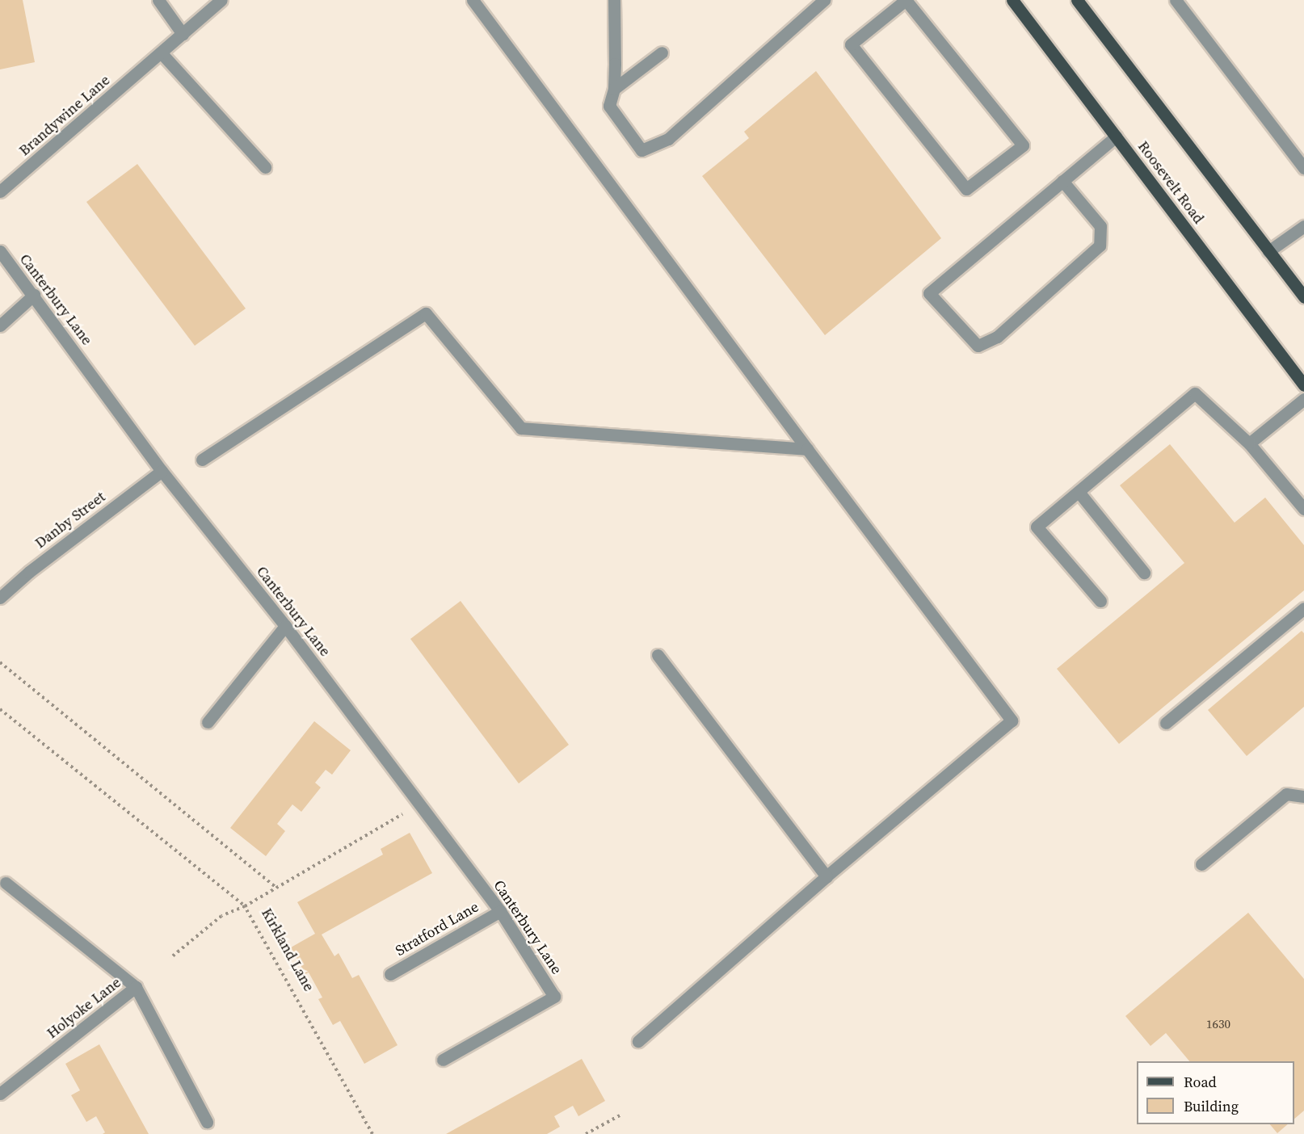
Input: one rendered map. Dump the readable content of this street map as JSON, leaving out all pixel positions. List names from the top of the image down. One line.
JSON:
{"streets":{"main road":["Roosevelt Road"],"street":["Brandywine Lane","Canterbury Lane","Danby Street","Stratford Lane","Holyoke Lane"],"path":["Kirkland Lane"]},"crossings":[["Canterbury Lane","Danby Street"],["Canterbury Lane","Stratford Lane"],["Canterbury Lane","Kirkland Lane"]],"house_numbers":["1630"],"legend":["Road","Building"]}
